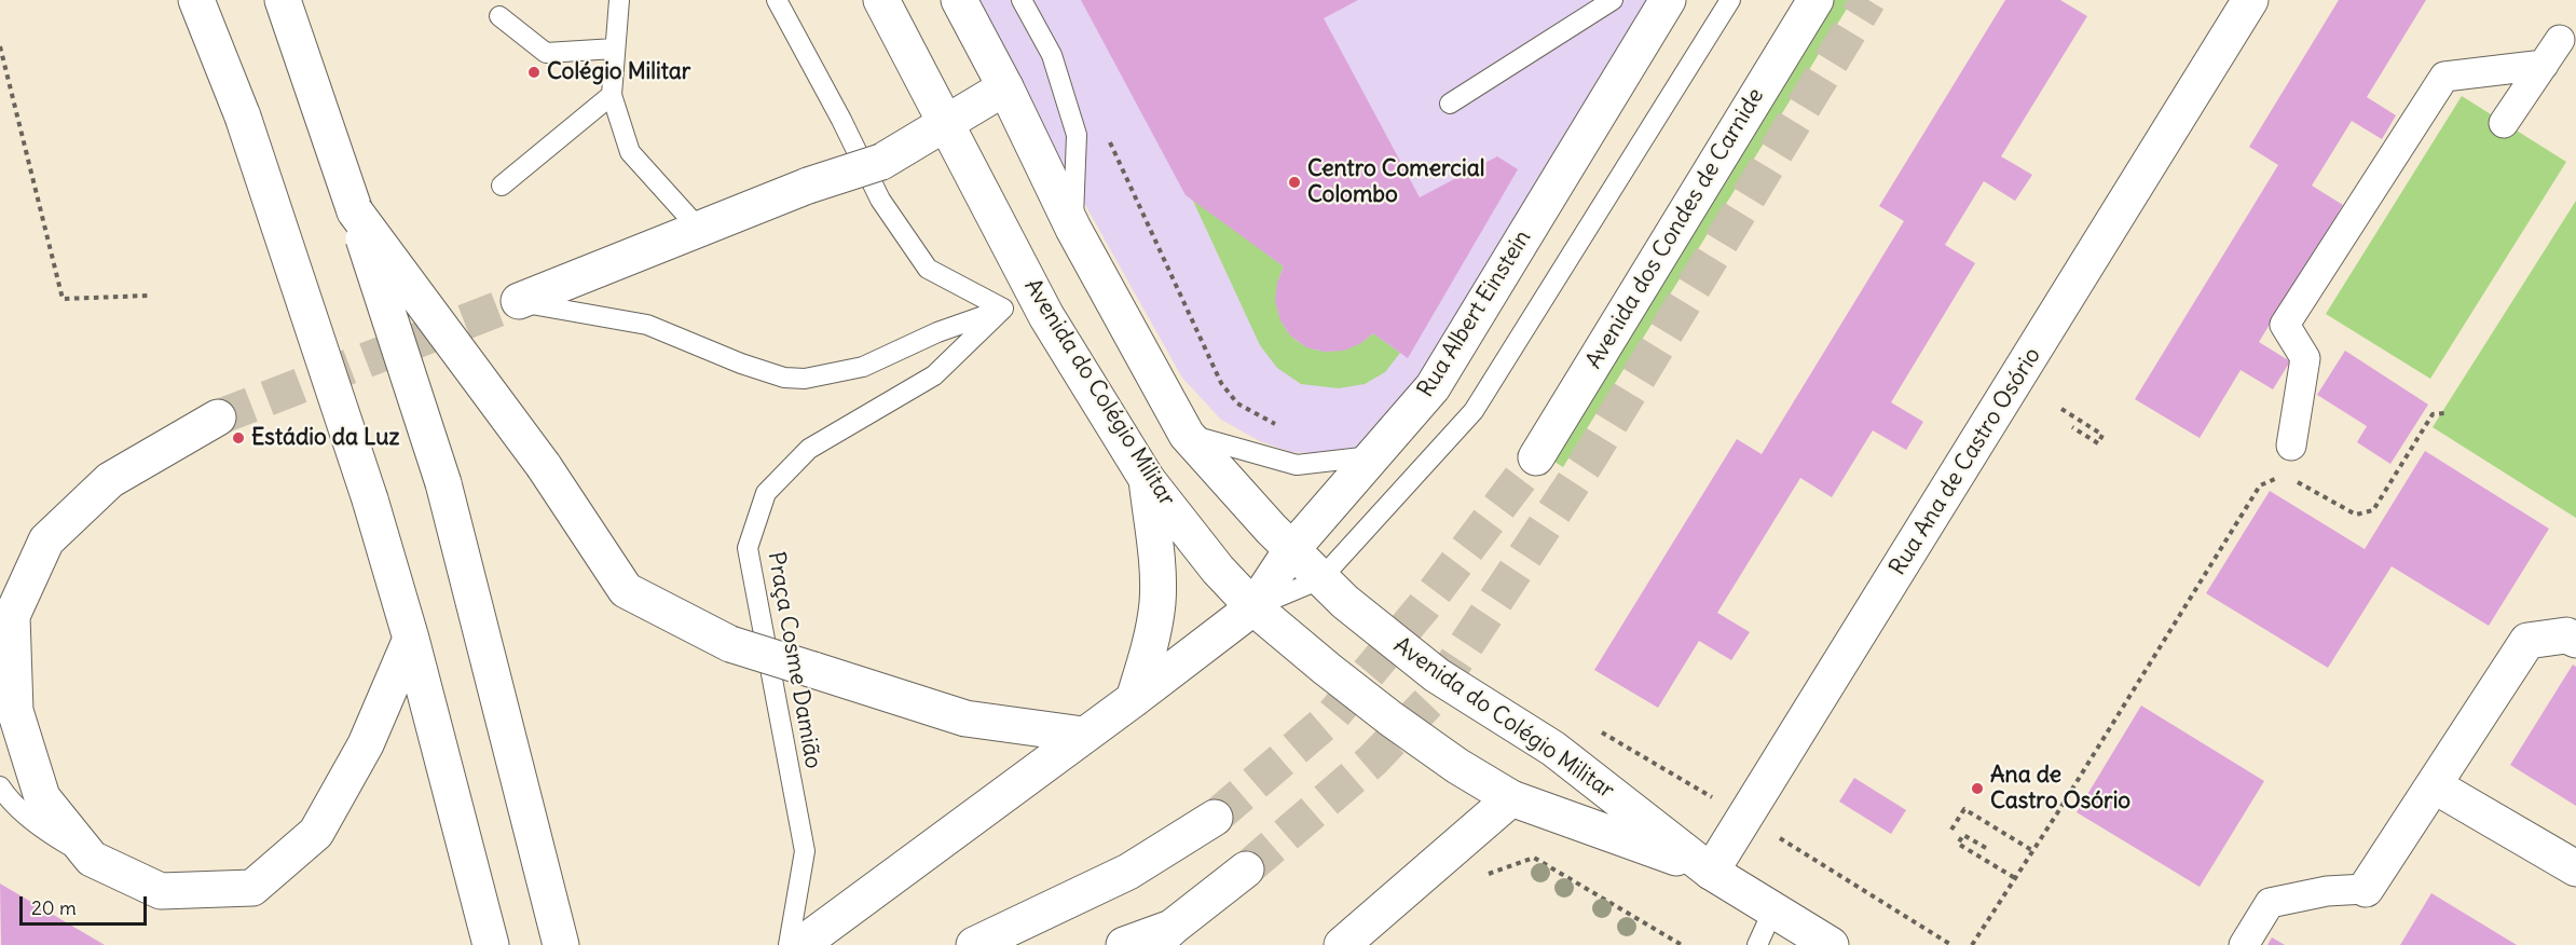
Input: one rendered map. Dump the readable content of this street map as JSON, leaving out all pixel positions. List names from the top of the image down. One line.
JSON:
{"streets":{"main road":["Avenida dos Condes de Carnide","Rua Albert Einstein","Avenida do Colégio Militar","Rua Ana de Castro Osório"],"lane":["Praça Cosme Damião"]},"crossings":[["Rua Albert Einstein","Avenida do Colégio Militar"],["Avenida do Colégio Militar","Rua Ana de Castro Osório"]],"places":["Colégio Militar","Centro Comercial Colombo","Estádio da Luz","Ana de Castro Osório"],"scale_bar":"20 m"}
